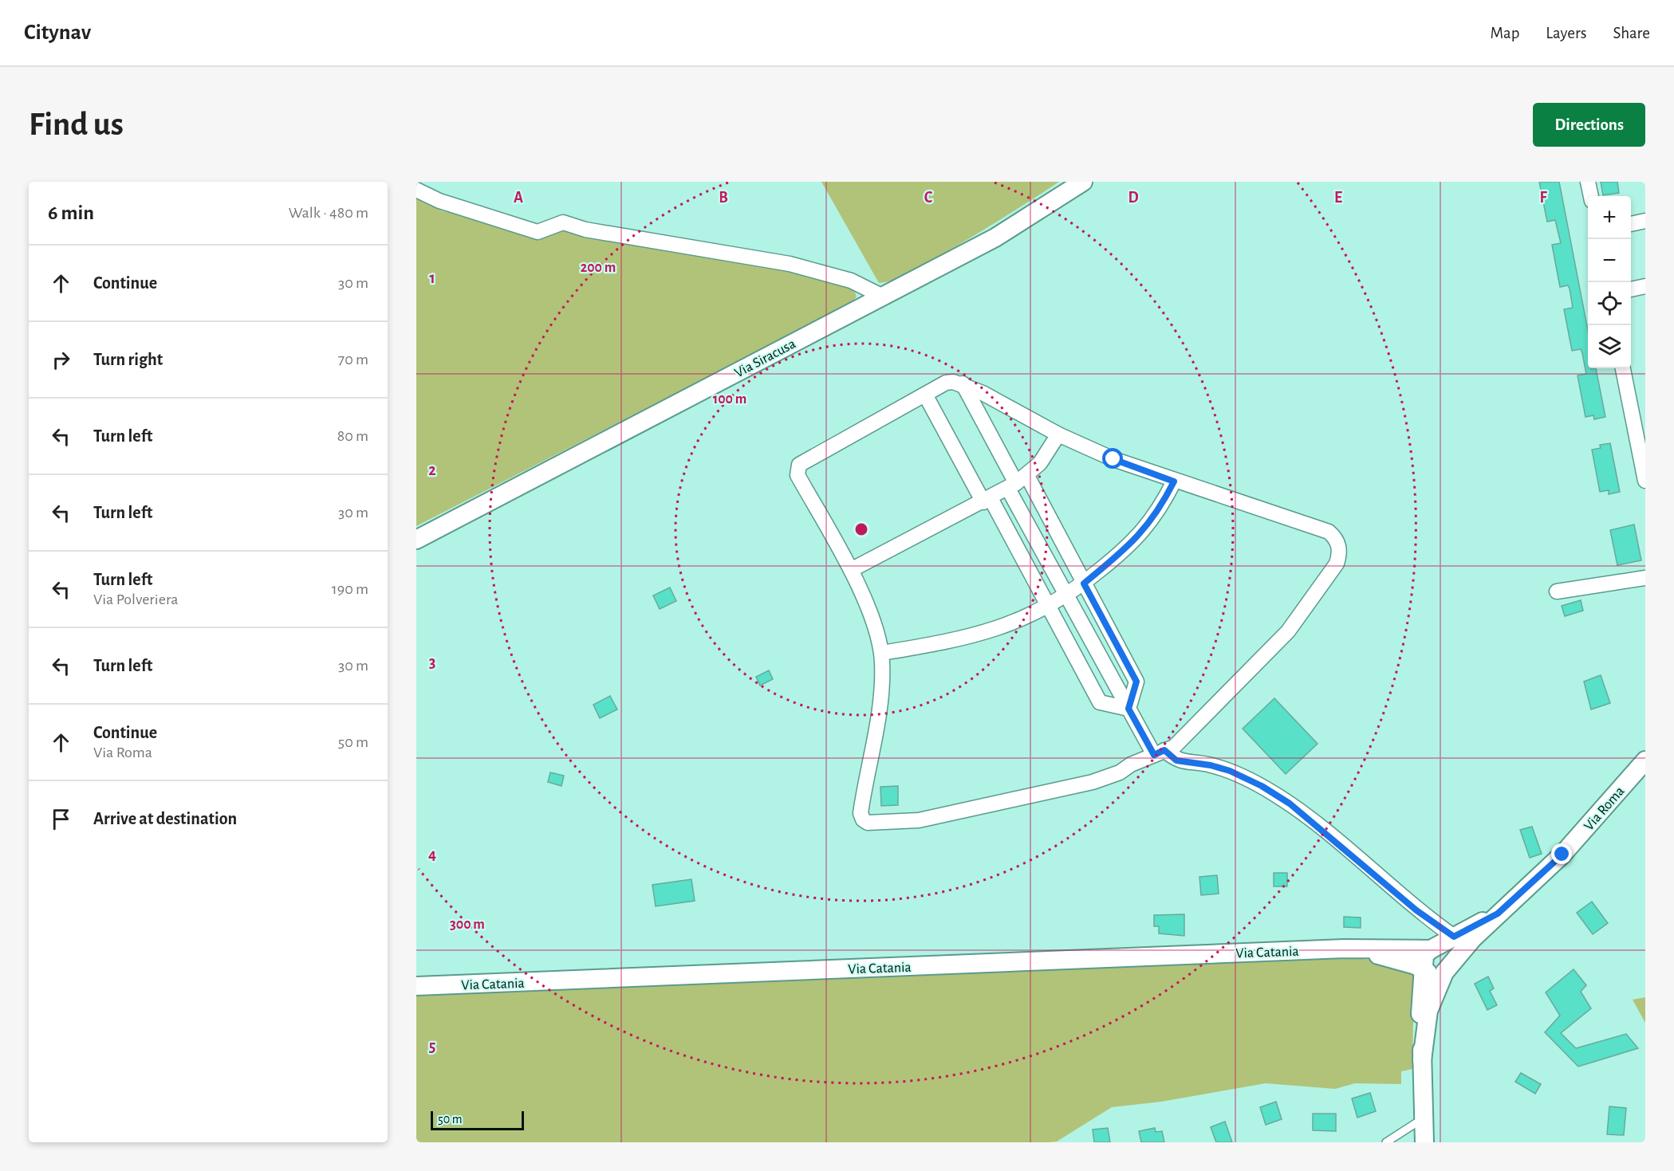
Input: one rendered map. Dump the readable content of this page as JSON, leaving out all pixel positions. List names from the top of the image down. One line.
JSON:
{"streets":{"street":["Via Siracusa","Via Roma","Via Catania"]},"scale_bar":"50 m","page":{"header":"Citynav","nav":["Map","Layers","Share"],"buttons":"Directions","title":"Find us","heading":["6 min","Walk · 480 m"],"map_buttons":["+","−"],"list":[["Continue","30 m"],["Turn right","70 m"],["Turn left","80 m"],["Turn left","30 m"],["Turn left","Via Polveriera","190 m"],["Turn left","30 m"],["Continue","Via Roma","50 m"],"Arrive at destination"],"scale":"50 m"},"grid":{"columns":["A","B","C","D","E","F"],"rows":["1","2","3","4","5"]},"rings":["200 m","100 m","300 m"]}
